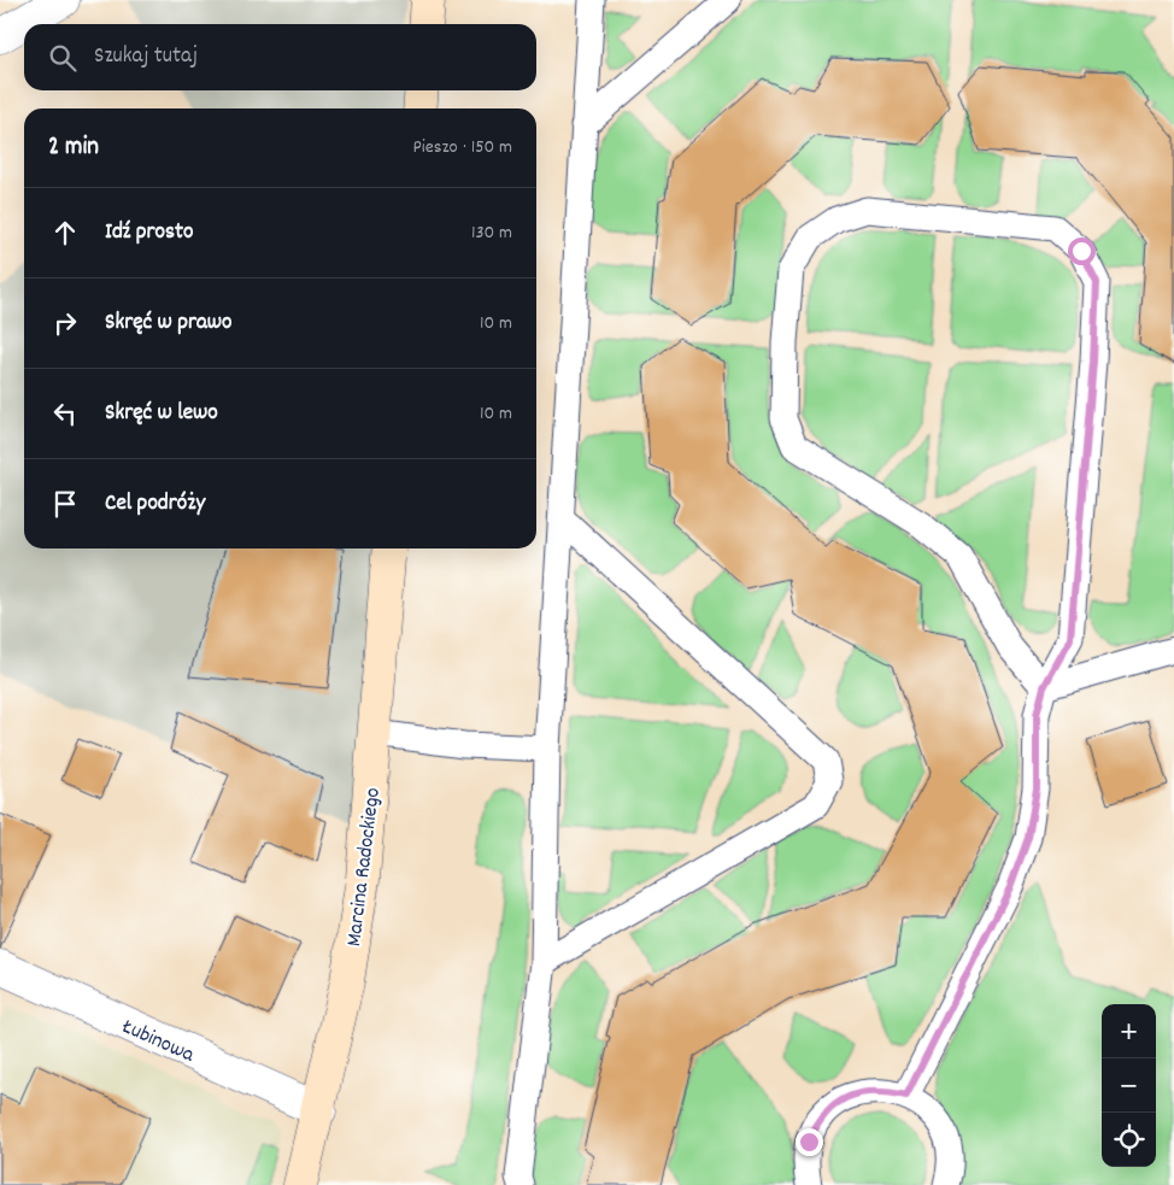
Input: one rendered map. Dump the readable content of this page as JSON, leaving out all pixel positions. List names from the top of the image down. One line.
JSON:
{"streets":{"street":["Marcina Radockiego","Łubinowa"]},"crossings":[["Marcina Radockiego","Łubinowa"]],"page":{"search":"Szukaj tutaj","heading":["2 min","Pieszo · 150 m"],"list":[["Idź prosto","130 m"],["Skręć w prawo","10 m"],["Skręć w lewo","10 m"],"Cel podróży"],"map_buttons":["+","−"]}}
